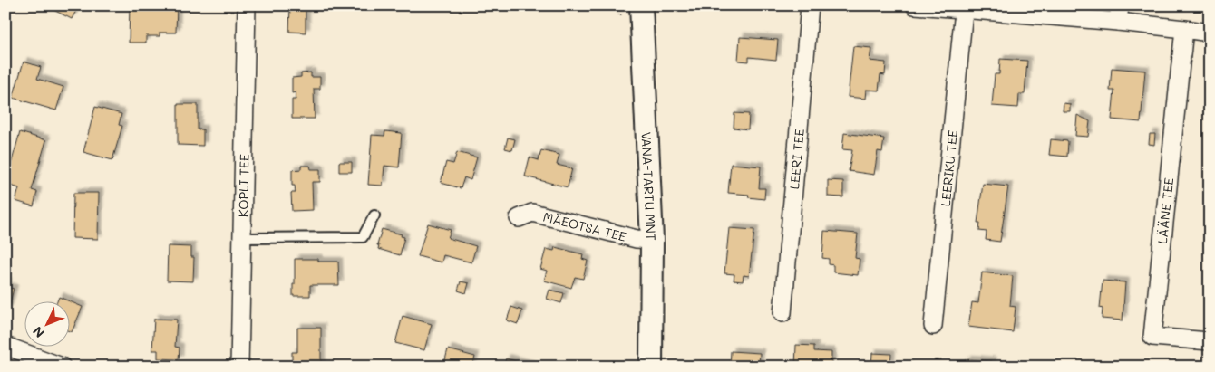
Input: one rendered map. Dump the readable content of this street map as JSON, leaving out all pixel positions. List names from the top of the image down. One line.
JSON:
{"streets":{"street":["LEERI TEE","LEERIKU TEE","KOPLI TEE","VANA-TARTU MNT","LÄÄNE TEE","MÄEOTSA TEE"]},"crossings":[["VANA-TARTU MNT","MÄEOTSA TEE"]],"north":"bottom left"}
